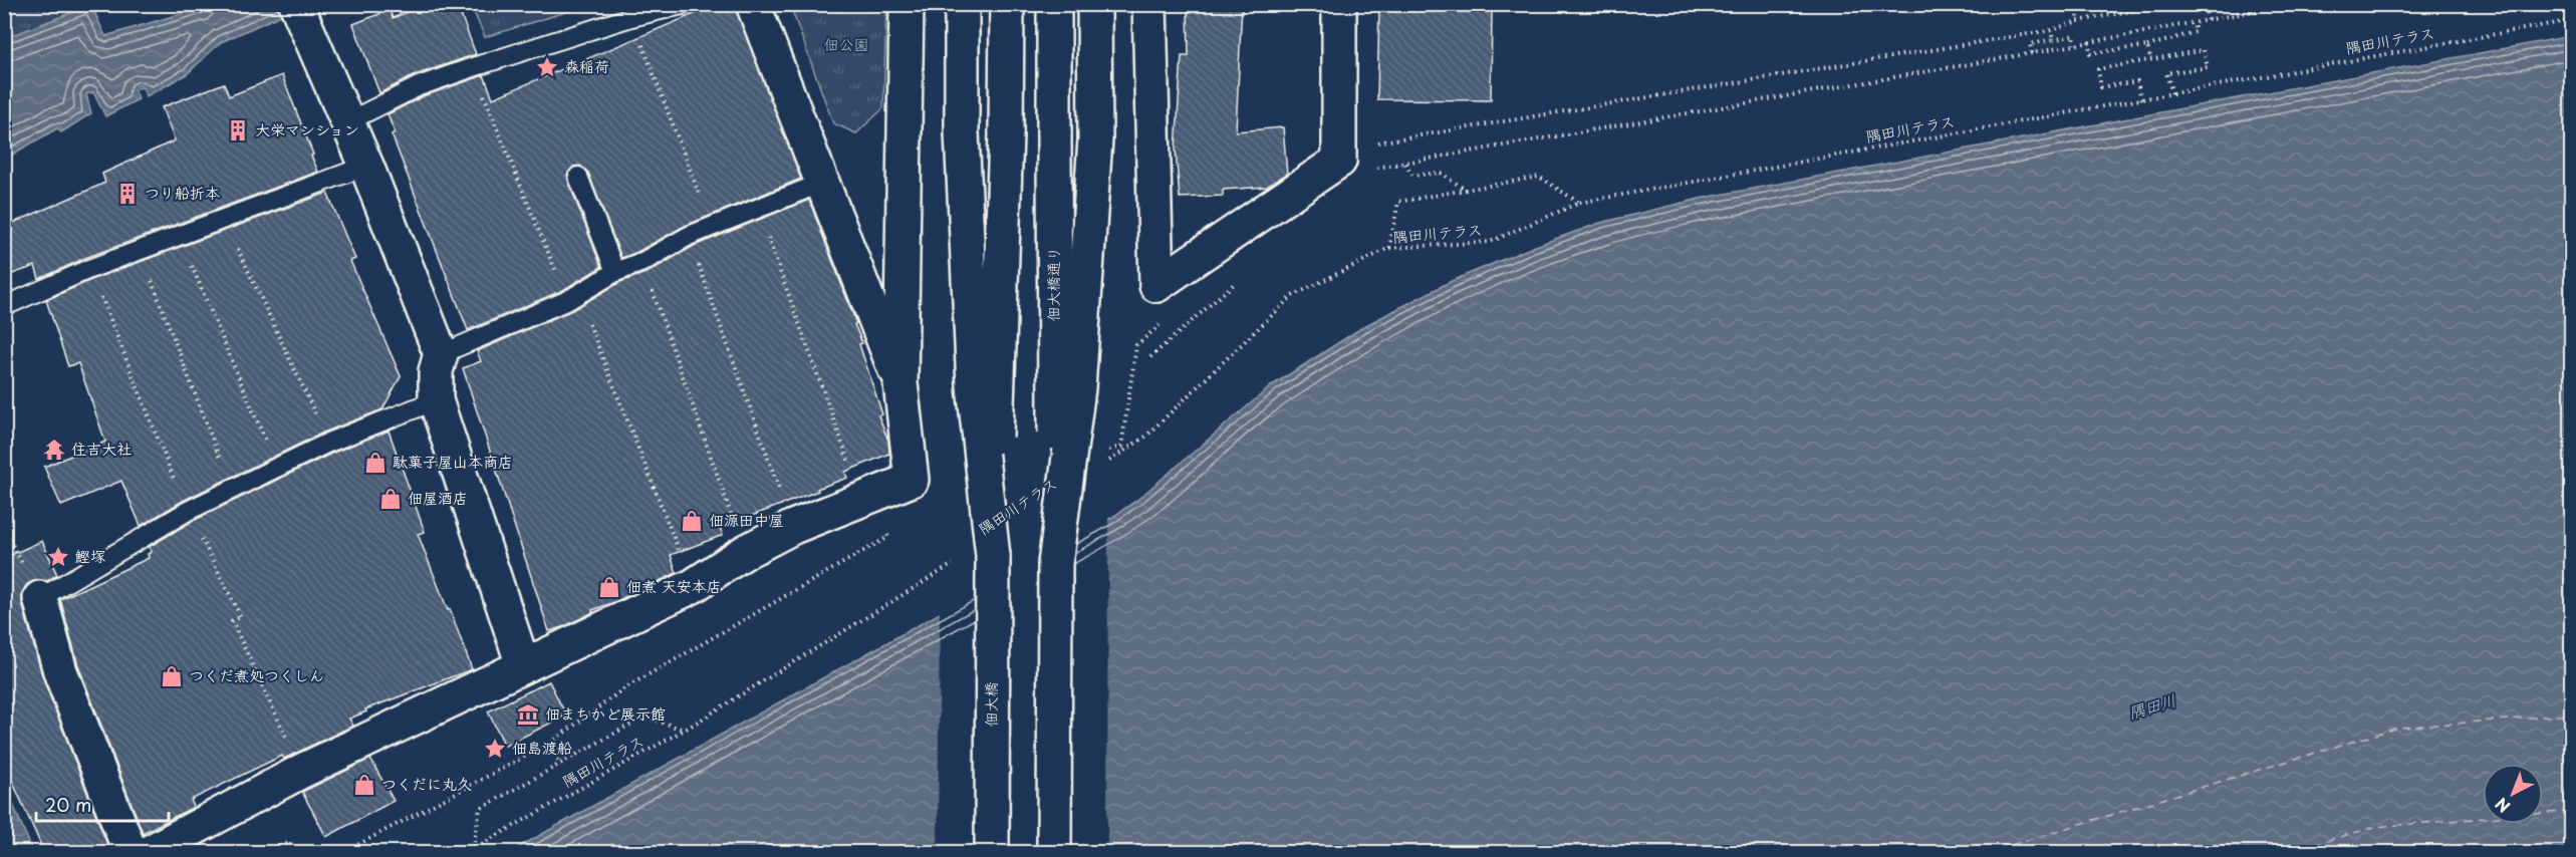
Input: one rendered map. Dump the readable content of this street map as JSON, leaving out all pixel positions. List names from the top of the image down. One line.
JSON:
{"streets":{"street":["佃大橋通り","佃大橋"],"path":["隅田川テラス"]},"water":["隅田川"],"parks":["佃公園"],"places":{"place":["森稲荷","鰹塚","佃島渡船"],"building":["大栄マンション","つり船折本"],"temple":["住吉大社"],"shop":["駄菓子屋山本商店","佃屋酒店","佃源田中屋","佃煮 天安本店","つくだ煮処つくしん","つくだに丸久"],"museum":["佃まちかど展示館"]},"scale_bar":"20 m","north":"bottom left"}
